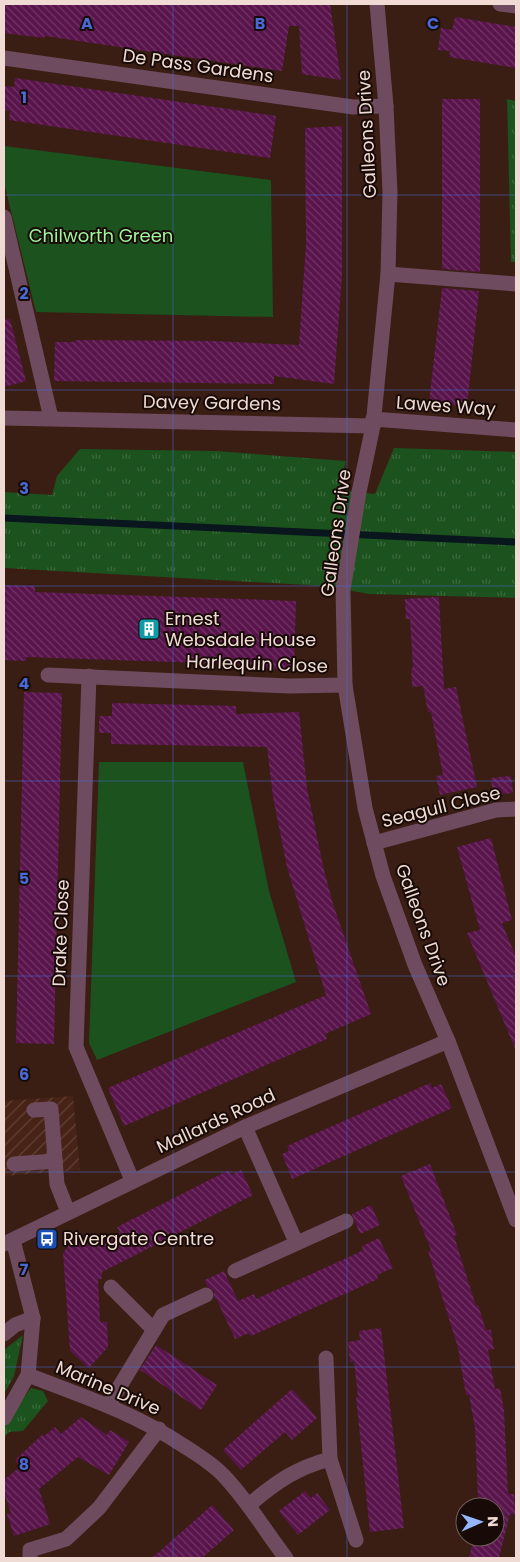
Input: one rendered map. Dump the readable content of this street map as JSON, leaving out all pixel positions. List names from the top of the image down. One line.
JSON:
{"streets":{"street":["De Pass Gardens","Galleons Drive","Davey Gardens","Lawes Way","Harlequin Close","Seagull Close","Drake Close","Mallards Road","Marine Drive"]},"crossings":[["De Pass Gardens","Galleons Drive"],["Galleons Drive","Davey Gardens"],["Galleons Drive","Lawes Way"],["Galleons Drive","Harlequin Close"],["Galleons Drive","Seagull Close"],["Galleons Drive","Mallards Road"],["Davey Gardens","Lawes Way"],["Harlequin Close","Drake Close"],["Drake Close","Mallards Road"],["Mallards Road","Marine Drive"]],"parks":["Chilworth Green"],"places":{"building":["Ernest Websdale House"],"bus stop":["Rivergate Centre"]},"north":"right","grid":{"columns":["A","B","C"],"rows":["1","2","3","4","5","6","7","8"]}}
